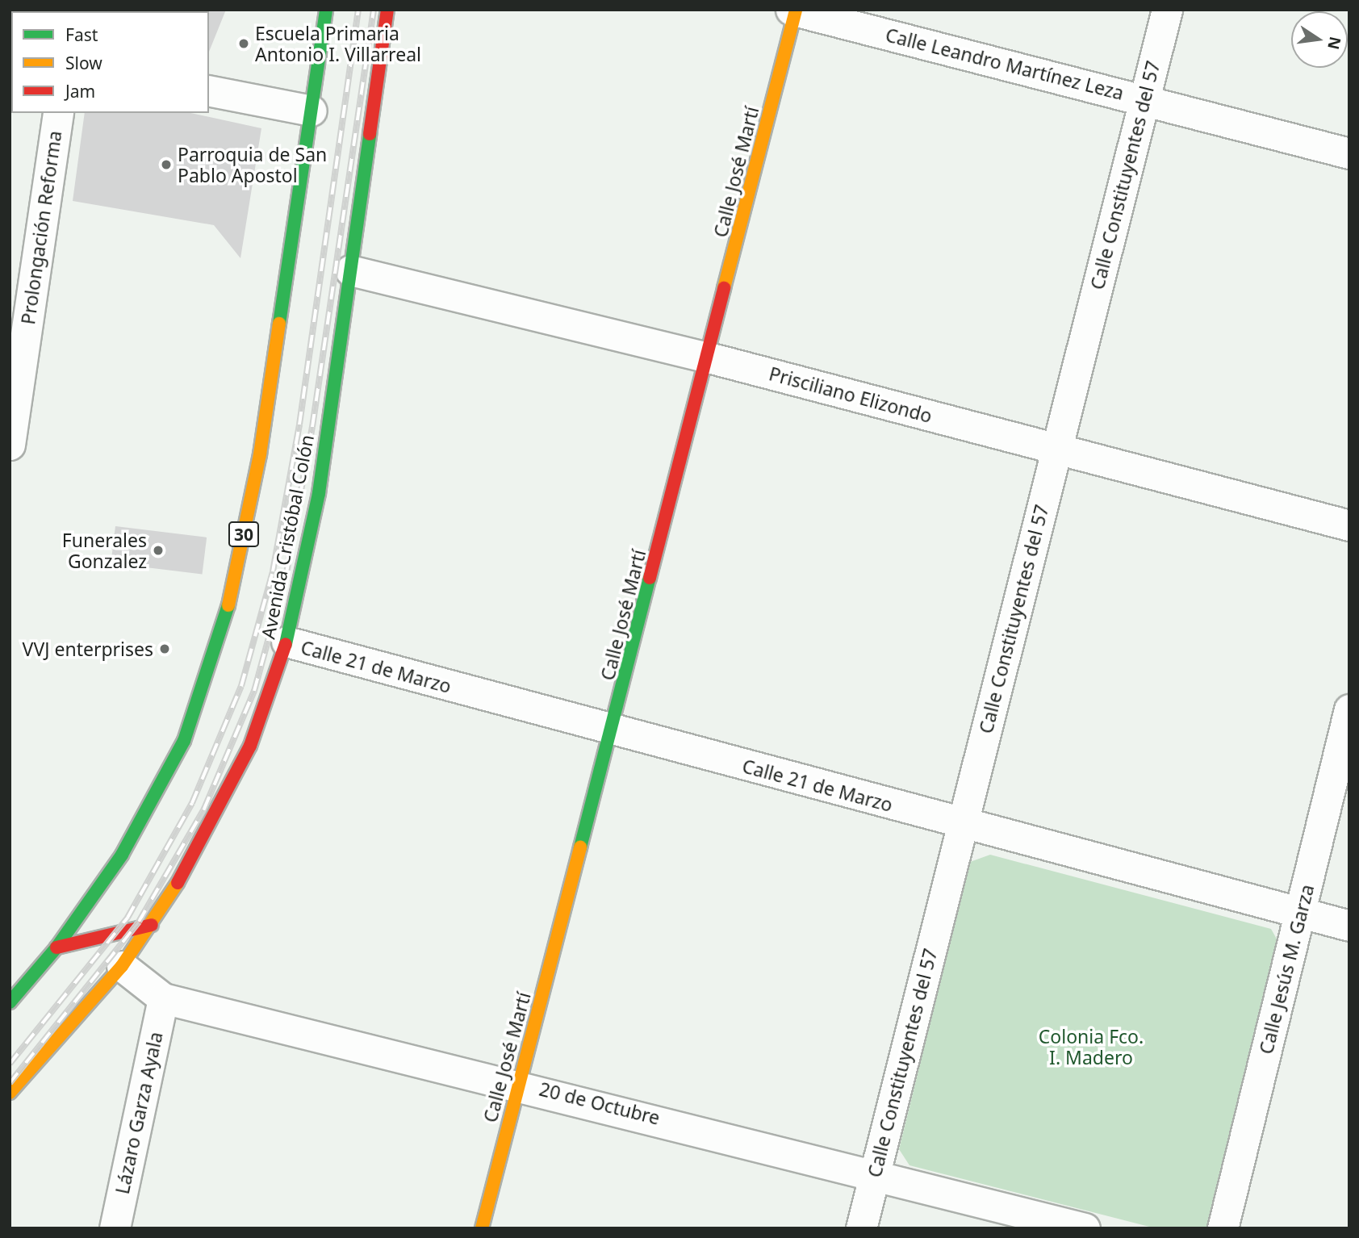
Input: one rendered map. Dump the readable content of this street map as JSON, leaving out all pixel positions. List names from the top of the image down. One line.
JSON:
{"streets":{"main road":["Calle José Martí","30","Avenida Cristóbal Colón"],"street":["Calle Leandro Martínez Leza","Calle Constituyentes del 57","Prolongación Reforma","Prisciliano Elizondo","Calle 21 de Marzo","Calle Jesús M. Garza","20 de Octubre","Lázaro Garza Ayala"]},"crossings":[["Calle Leandro Martínez Leza","Calle José Martí"],["Calle Leandro Martínez Leza","Calle Constituyentes del 57"],["Calle José Martí","Prisciliano Elizondo"],["Calle José Martí","Calle 21 de Marzo"],["Calle José Martí","20 de Octubre"],["Calle Constituyentes del 57","Prisciliano Elizondo"],["Calle Constituyentes del 57","Calle 21 de Marzo"],["Calle Constituyentes del 57","20 de Octubre"],["Prisciliano Elizondo","Avenida Cristóbal Colón"],["Avenida Cristóbal Colón","Calle 21 de Marzo"],["Avenida Cristóbal Colón","20 de Octubre"],["Calle 21 de Marzo","Calle Jesús M. Garza"],["20 de Octubre","Lázaro Garza Ayala"]],"parks":["Colonia Fco. I. Madero"],"places":["Escuela Primaria Antonio I. Villarreal","Parroquia de San Pablo Apostol","Funerales Gonzalez","VVJ enterprises"],"legend":["Fast","Slow","Jam"],"north":"right"}
